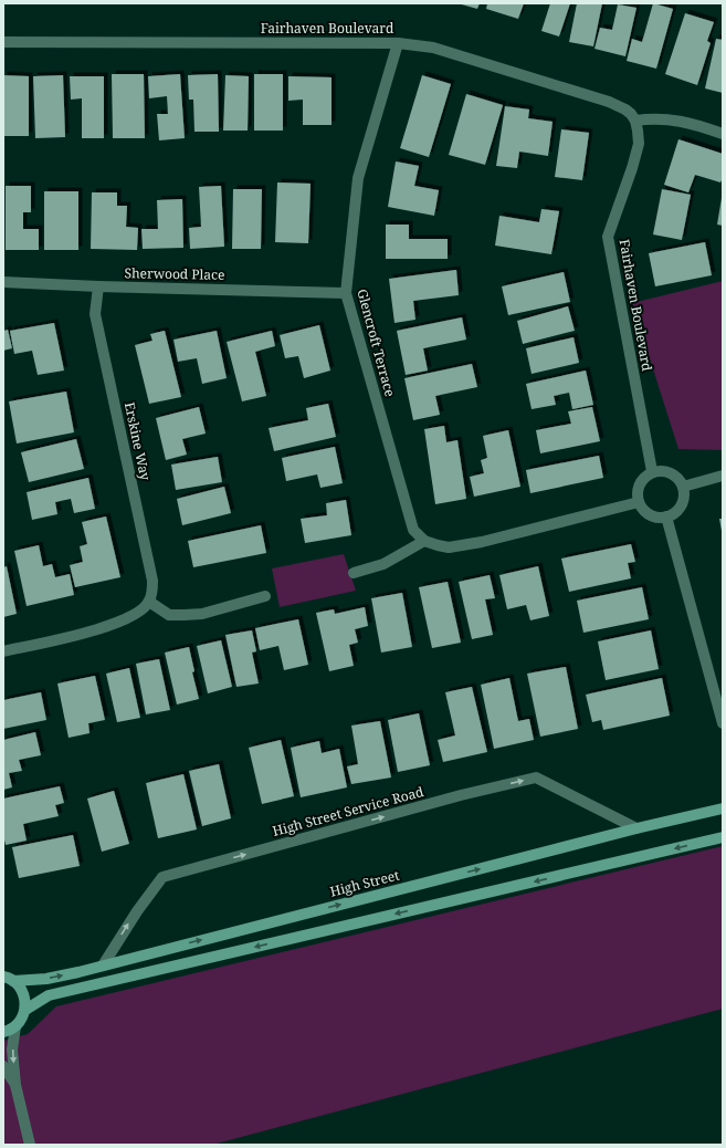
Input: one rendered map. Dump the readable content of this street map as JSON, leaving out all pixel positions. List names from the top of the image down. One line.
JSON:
{"streets":{"main road":["High Street"],"street":["Fairhaven Boulevard","Sherwood Place","Glencroft Terrace","Erskine Way","High Street Service Road"]},"crossings":[["Fairhaven Boulevard","Glencroft Terrace"],["Sherwood Place","Glencroft Terrace"],["Sherwood Place","Erskine Way"],["High Street Service Road","High Street"]],"one_way":["High Street Service Road"]}
